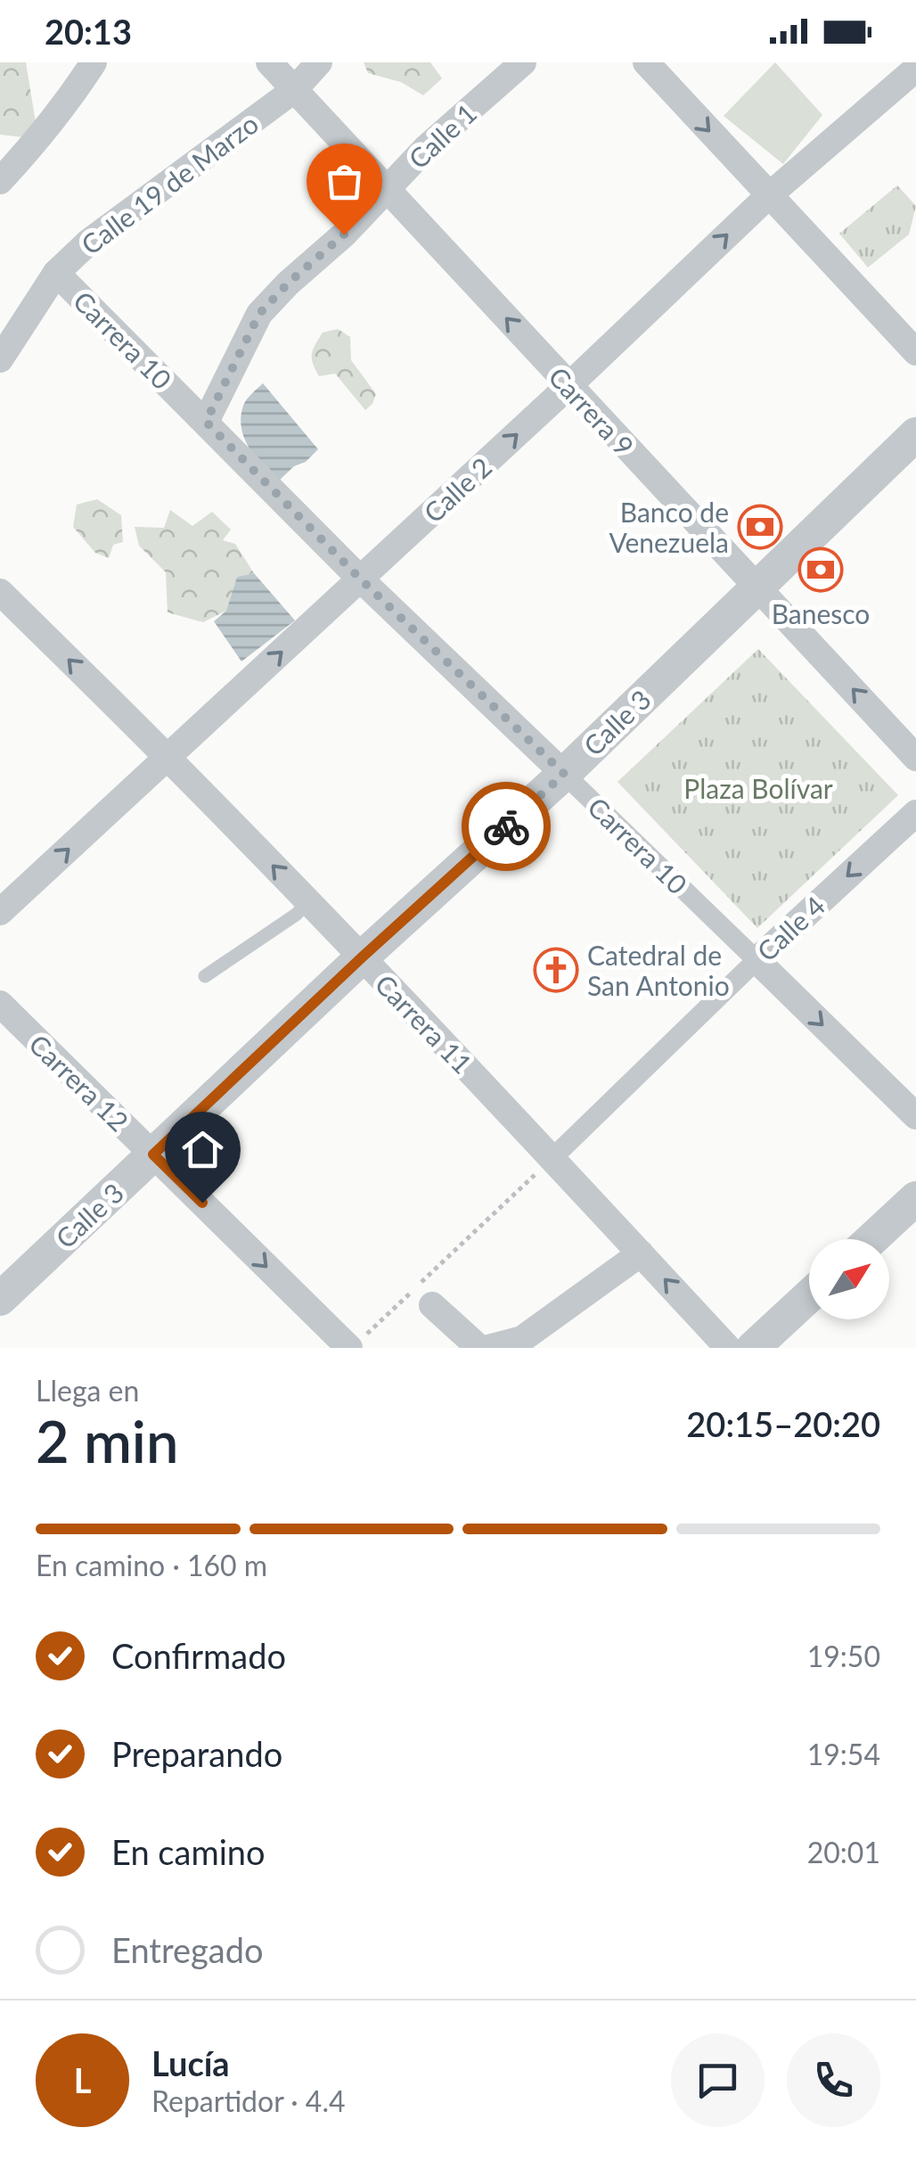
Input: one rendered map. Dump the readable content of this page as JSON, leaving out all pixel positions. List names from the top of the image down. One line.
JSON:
{"streets":{"street":["Calle 1","Calle 19 de Marzo","Carrera 10","Carrera 9","Calle 2","Calle 3","Calle 4","Carrera 11","Carrera 12"]},"crossings":[["Calle 1","Carrera 10"],["Calle 1","Carrera 9"],["Calle 19 de Marzo","Carrera 10"],["Calle 19 de Marzo","Carrera 9"],["Carrera 10","Calle 2"],["Carrera 10","Calle 3"],["Carrera 10","Calle 4"],["Carrera 9","Calle 2"],["Carrera 9","Calle 3"],["Calle 2","Carrera 11"],["Calle 3","Carrera 11"],["Calle 3","Carrera 12"],["Calle 4","Carrera 11"]],"one_way":["Carrera 9","Calle 2","Calle 4","Carrera 11","Carrera 12"],"parks":["Plaza Bolívar"],"places":{"bank":["Banco de Venezuela","Banesco"],"church":["Catedral de San Antonio"]},"north":"top right","page":{"status":"20:13","heading":["2 min","Llega en","20:15–20:20"],"panel":["Lucía","Repartidor · 4.4"],"bar":"En camino · 160 m","list":[["Confirmado","19:50"],["Preparando","19:54"],["En camino","20:01"],"Entregado"],"round":"L"}}
